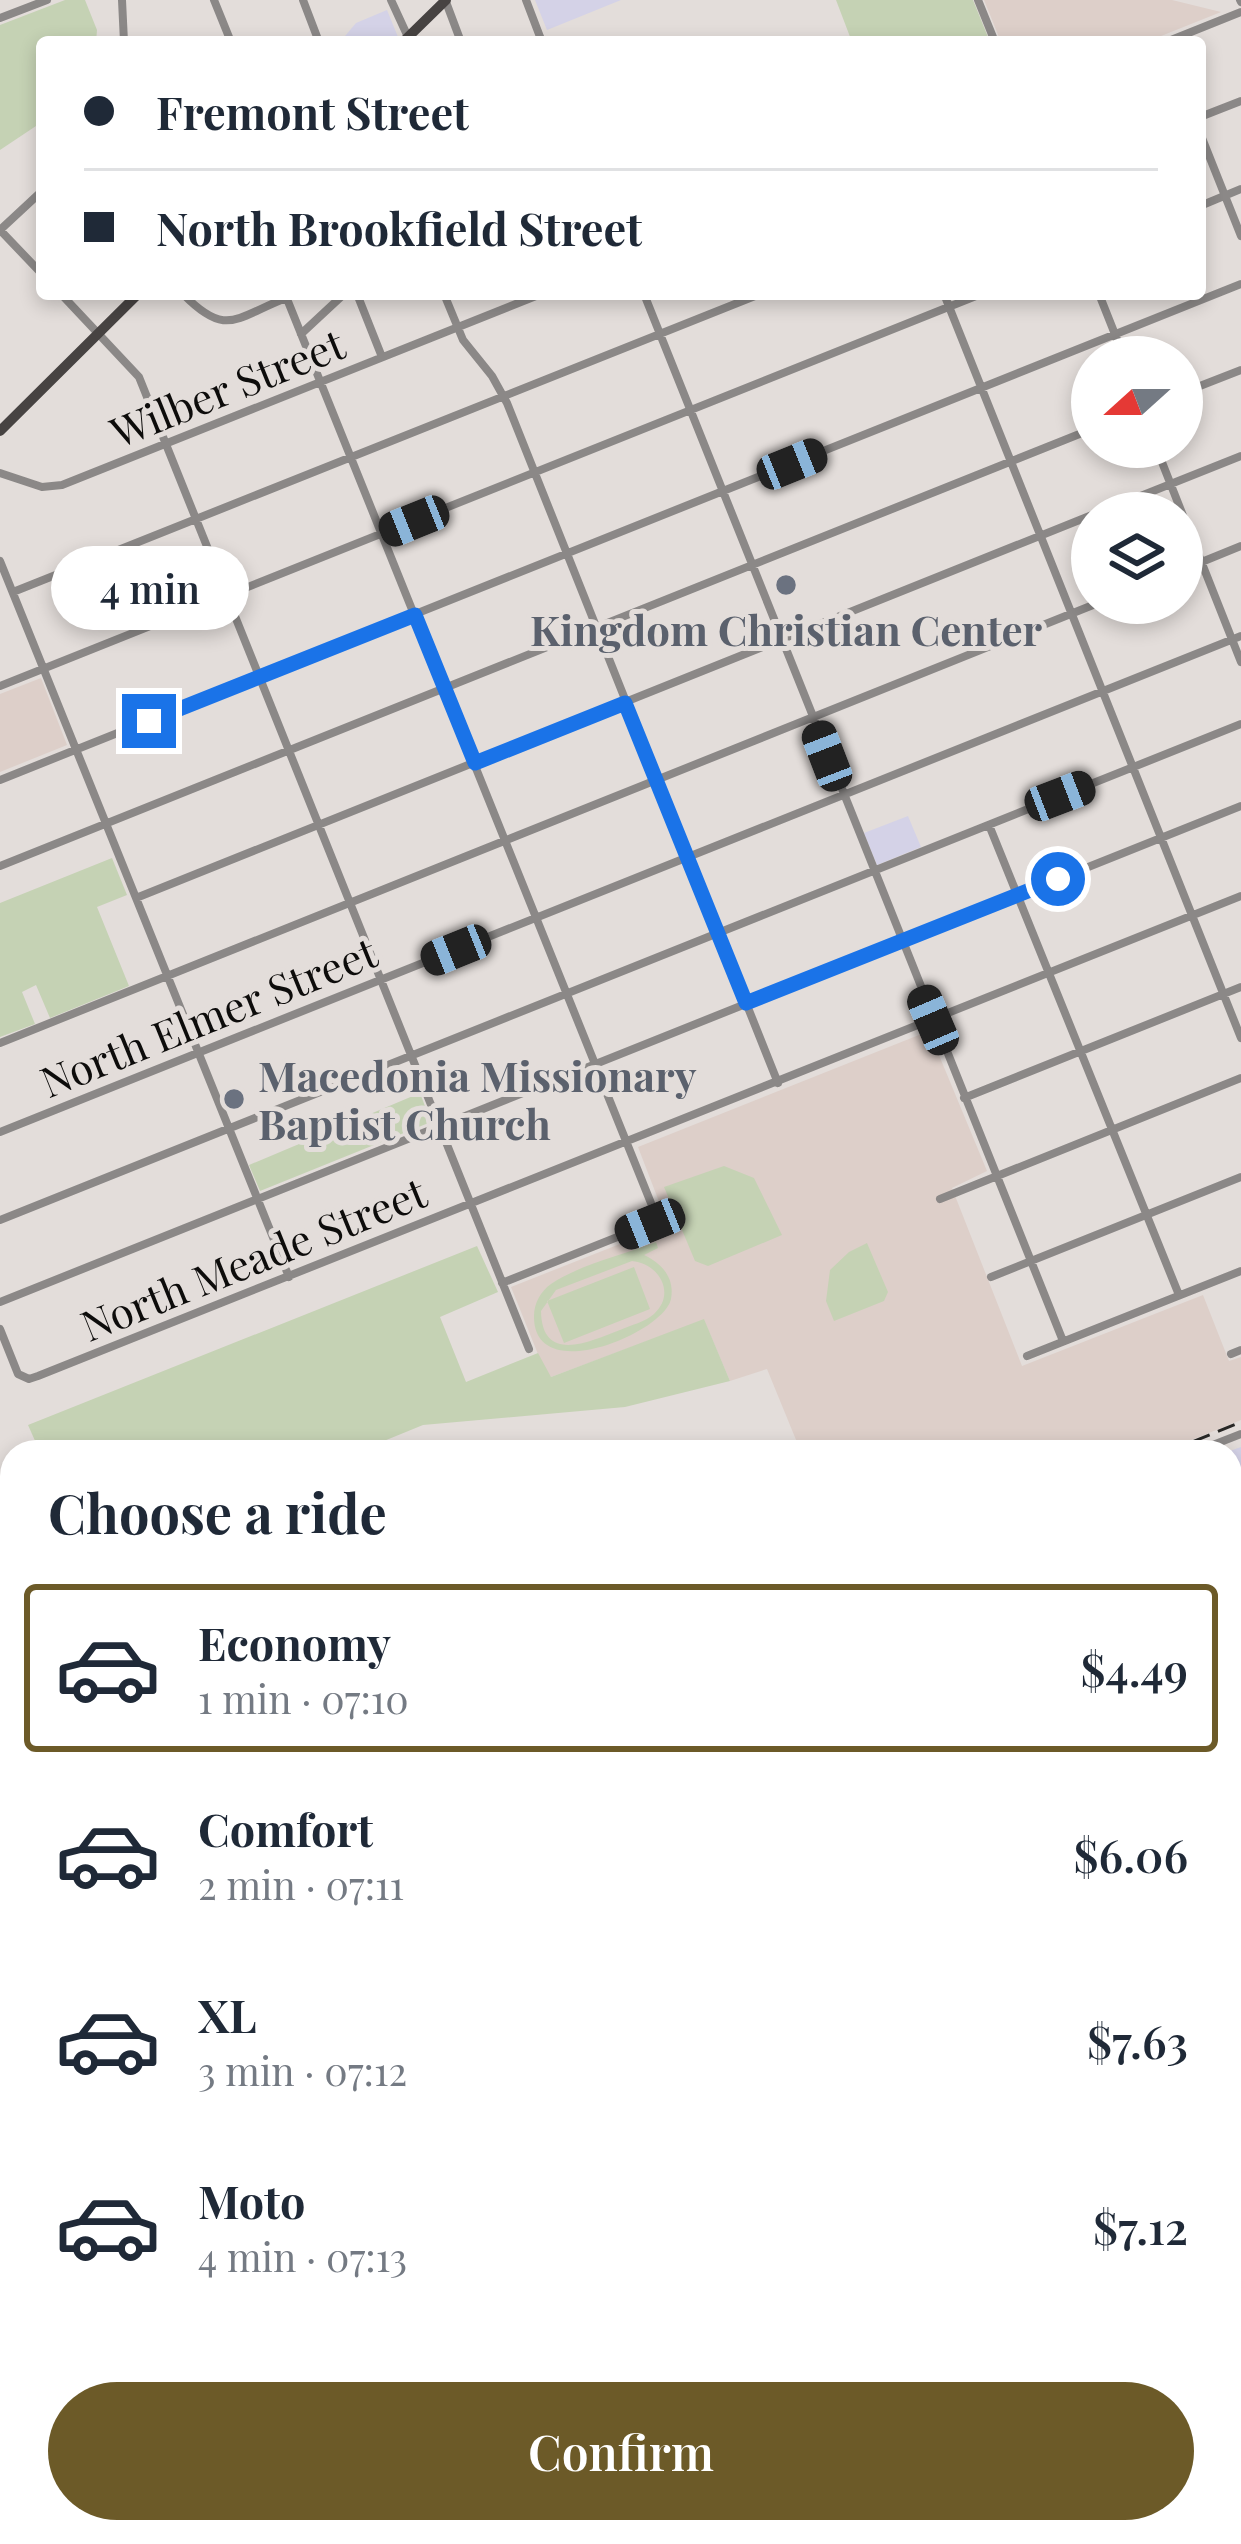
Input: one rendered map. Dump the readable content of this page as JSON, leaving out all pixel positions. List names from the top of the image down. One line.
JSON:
{"streets":{"street":["Wilber Street","North Elmer Street","North Meade Street"]},"places":["Kingdom Christian Center","Macedonia Missionary Baptist Church"],"north":"left","page":{"banner":["Fremont Street","North Brookfield Street"],"bubble":"4 min","heading":"Choose a ride","list":[{"name":"Economy","note":"1 min · 07:10","value":"$4.49"},{"name":"Comfort","note":"2 min · 07:11","value":"$6.06"},{"name":"XL","note":"3 min · 07:12","value":"$7.63"},{"name":"Moto","note":"4 min · 07:13","value":"$7.12"}],"buttons":"Confirm"}}
